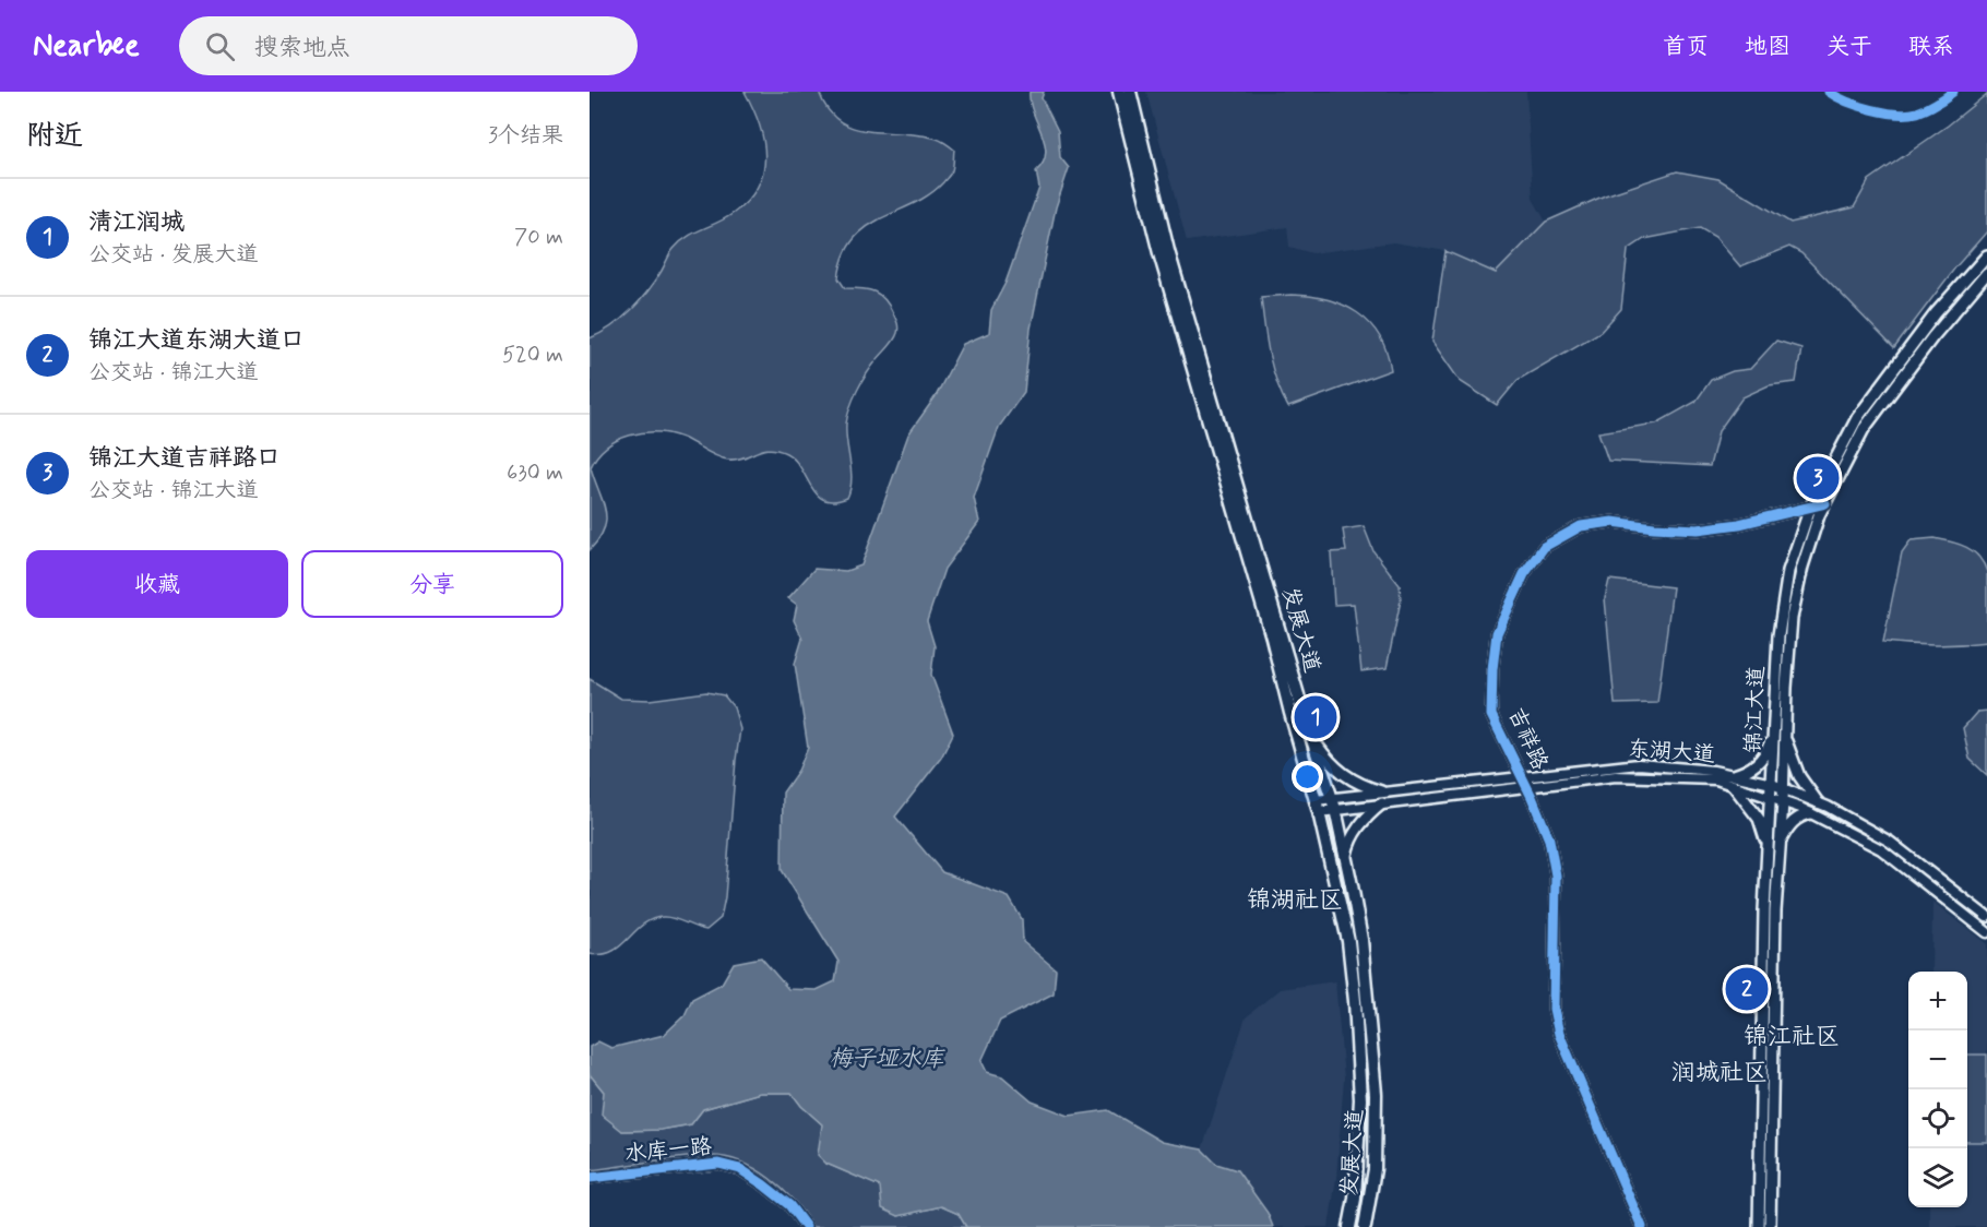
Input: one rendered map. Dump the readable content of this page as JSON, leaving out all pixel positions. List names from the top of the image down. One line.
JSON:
{"streets":{"highway":["发展大道"],"main road":["锦江大道","吉祥路","东湖大道","水库一路"]},"crossings":[["发展大道","东湖大道"],["锦江大道","吉祥路"],["锦江大道","东湖大道"],["吉祥路","东湖大道"]],"districts":["锦湖社区","锦江社区","润城社区"],"water":["梅子垭水库"],"page":{"header":"Nearbee","search":"搜索地点","nav":["首页","地图","关于","联系"],"heading":["附近","3个结果"],"list":[{"mark":"1","name":"清江润城","note":"公交站 · 发展大道","value":"70 m"},{"mark":"2","name":"锦江大道东湖大道口","note":"公交站 · 锦江大道","value":"520 m"},{"mark":"3","name":"锦江大道吉祥路口","note":"公交站 · 锦江大道","value":"630 m"}],"pins":["3","1","2"],"buttons":["收藏","分享"],"map_buttons":["+","−"]}}
